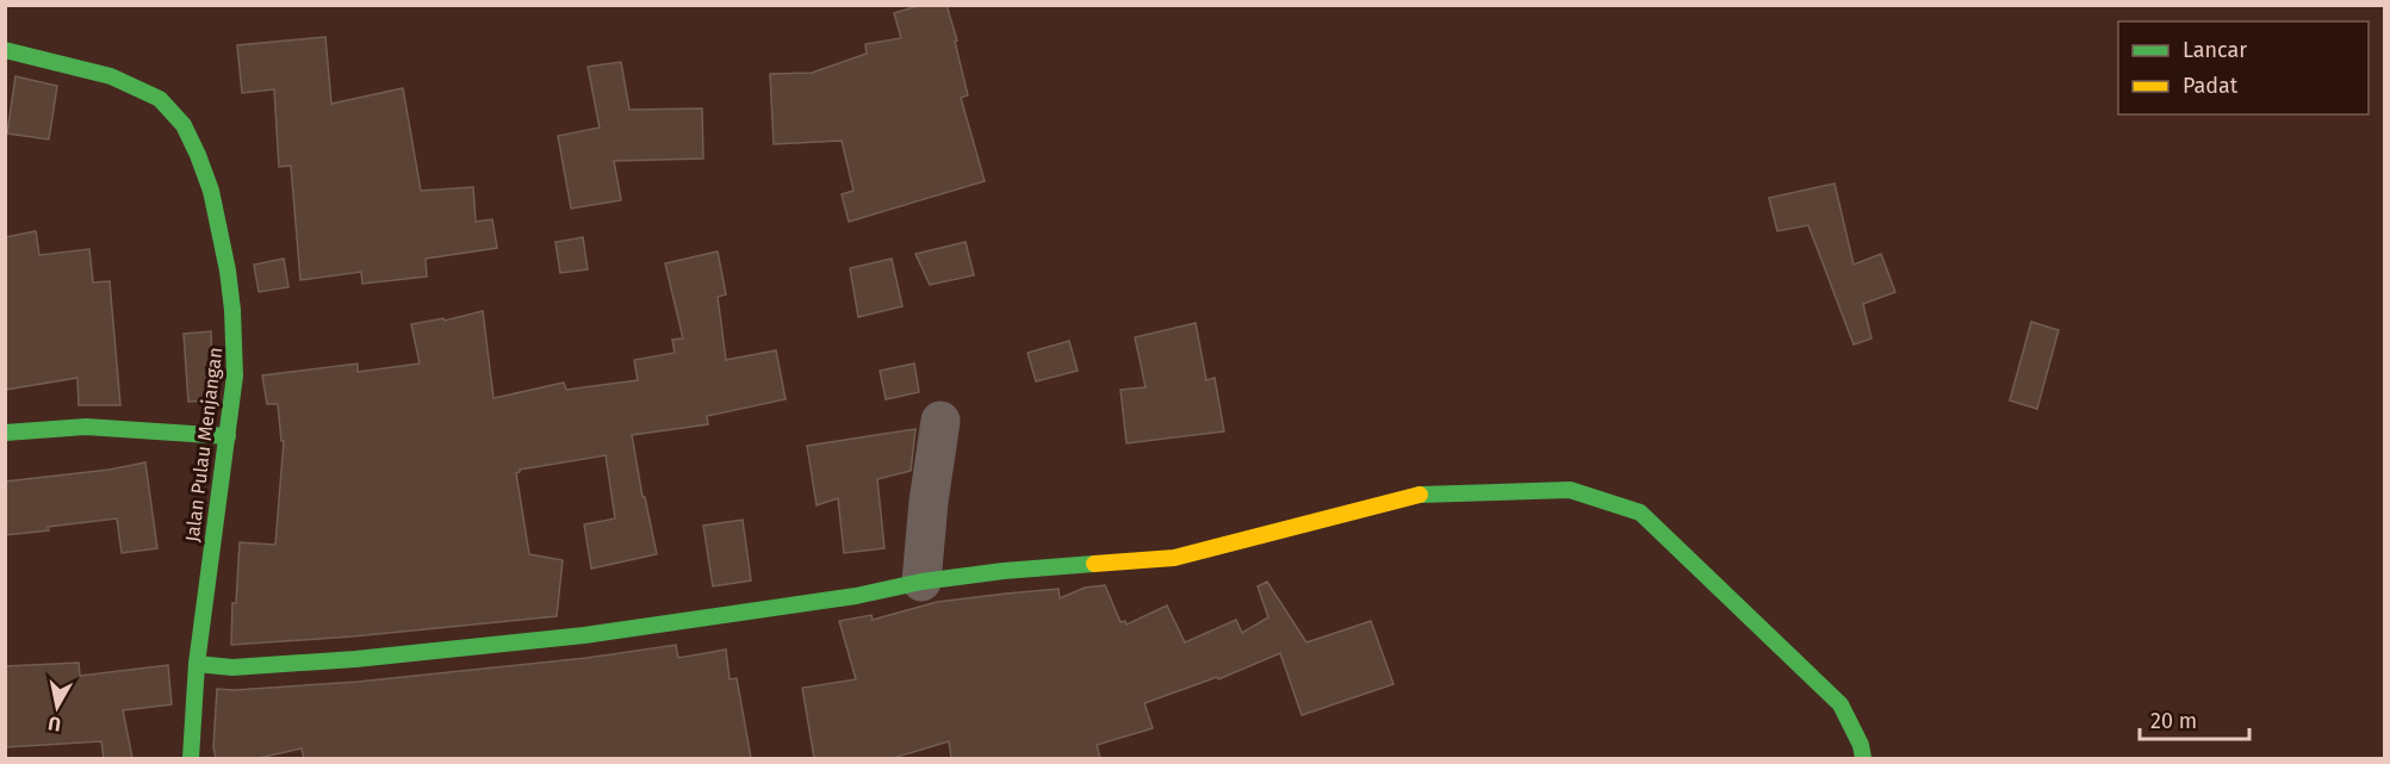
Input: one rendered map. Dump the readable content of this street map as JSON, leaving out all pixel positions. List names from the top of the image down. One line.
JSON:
{"streets":{"street":["Jalan Pulau Menjangan"]},"legend":["Lancar","Padat"],"scale_bar":"20 m","north":"bottom"}
